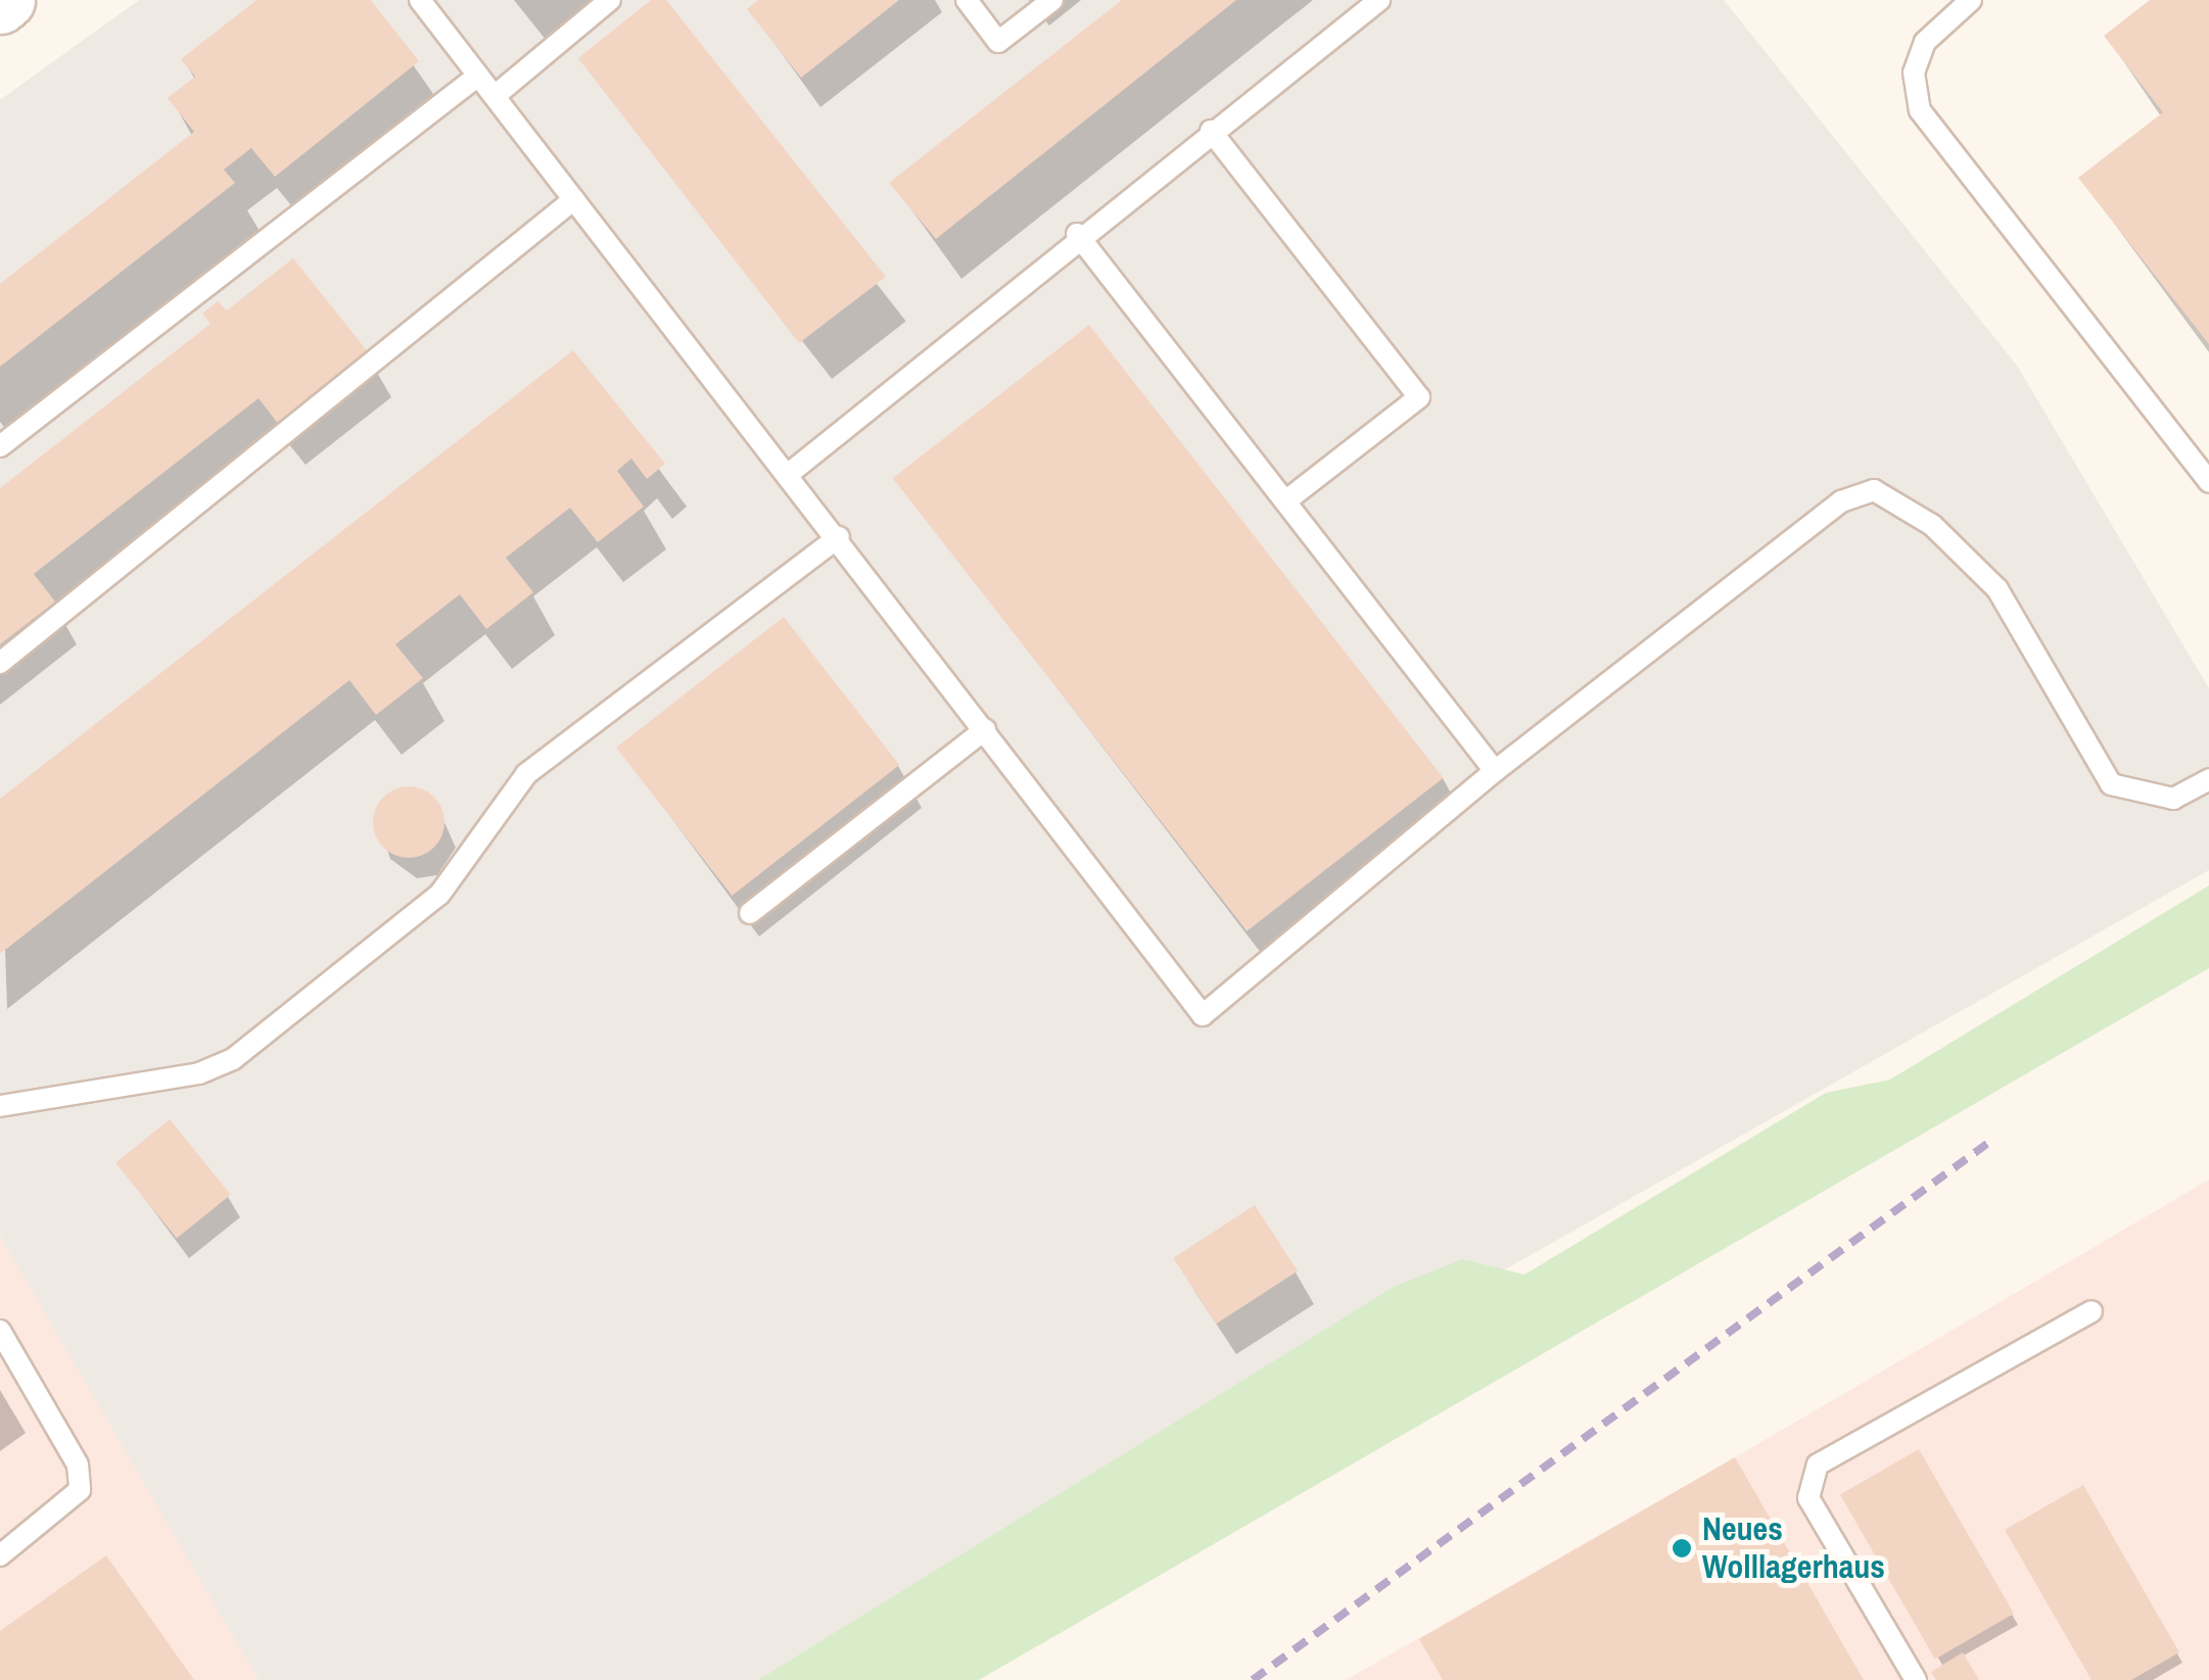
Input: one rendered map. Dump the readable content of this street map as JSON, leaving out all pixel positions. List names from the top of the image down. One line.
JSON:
{"places":["Neues Wolllagerhaus"]}
